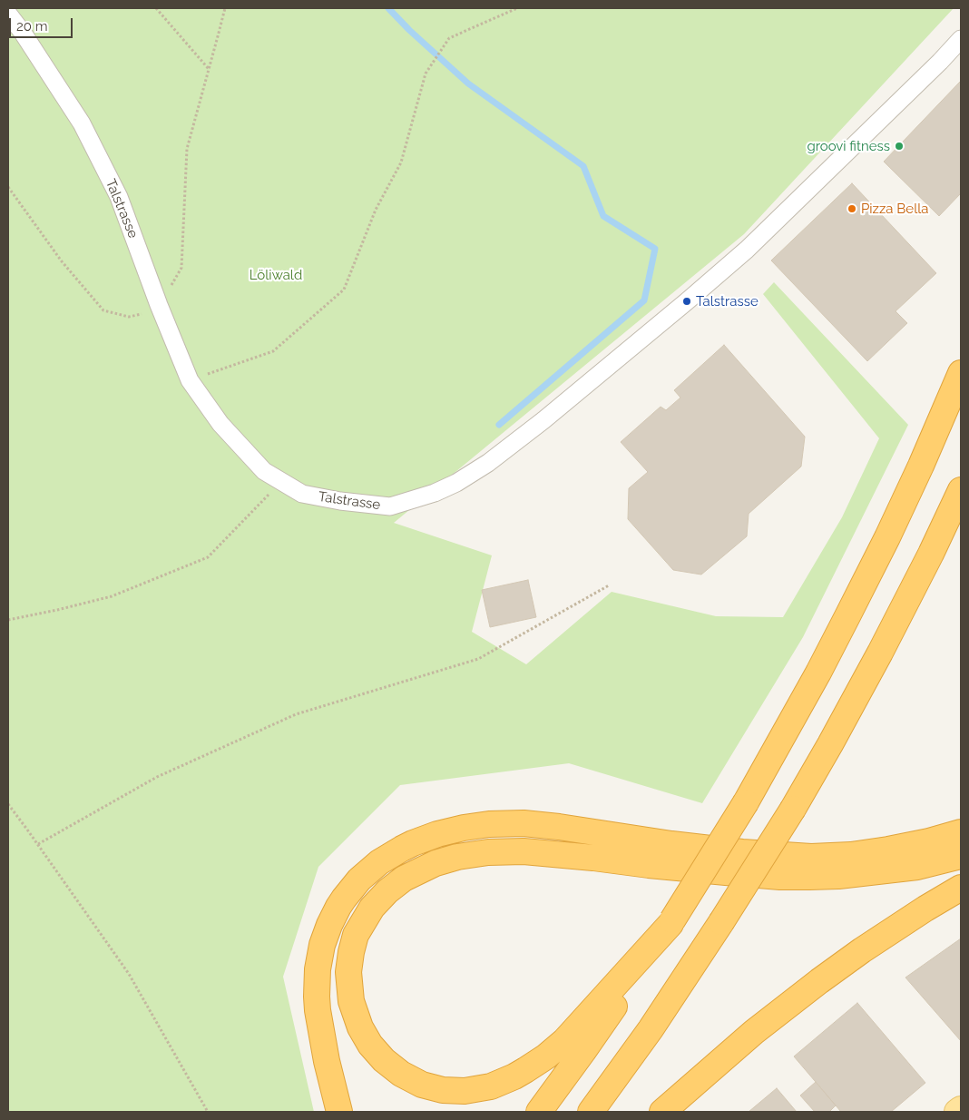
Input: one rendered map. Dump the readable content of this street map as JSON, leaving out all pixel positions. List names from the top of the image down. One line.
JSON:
{"streets":{"street":["Talstrasse"]},"parks":["Löliwald"],"places":["groovi fitness","Pizza Bella","Talstrasse"],"scale_bar":"20 m"}
